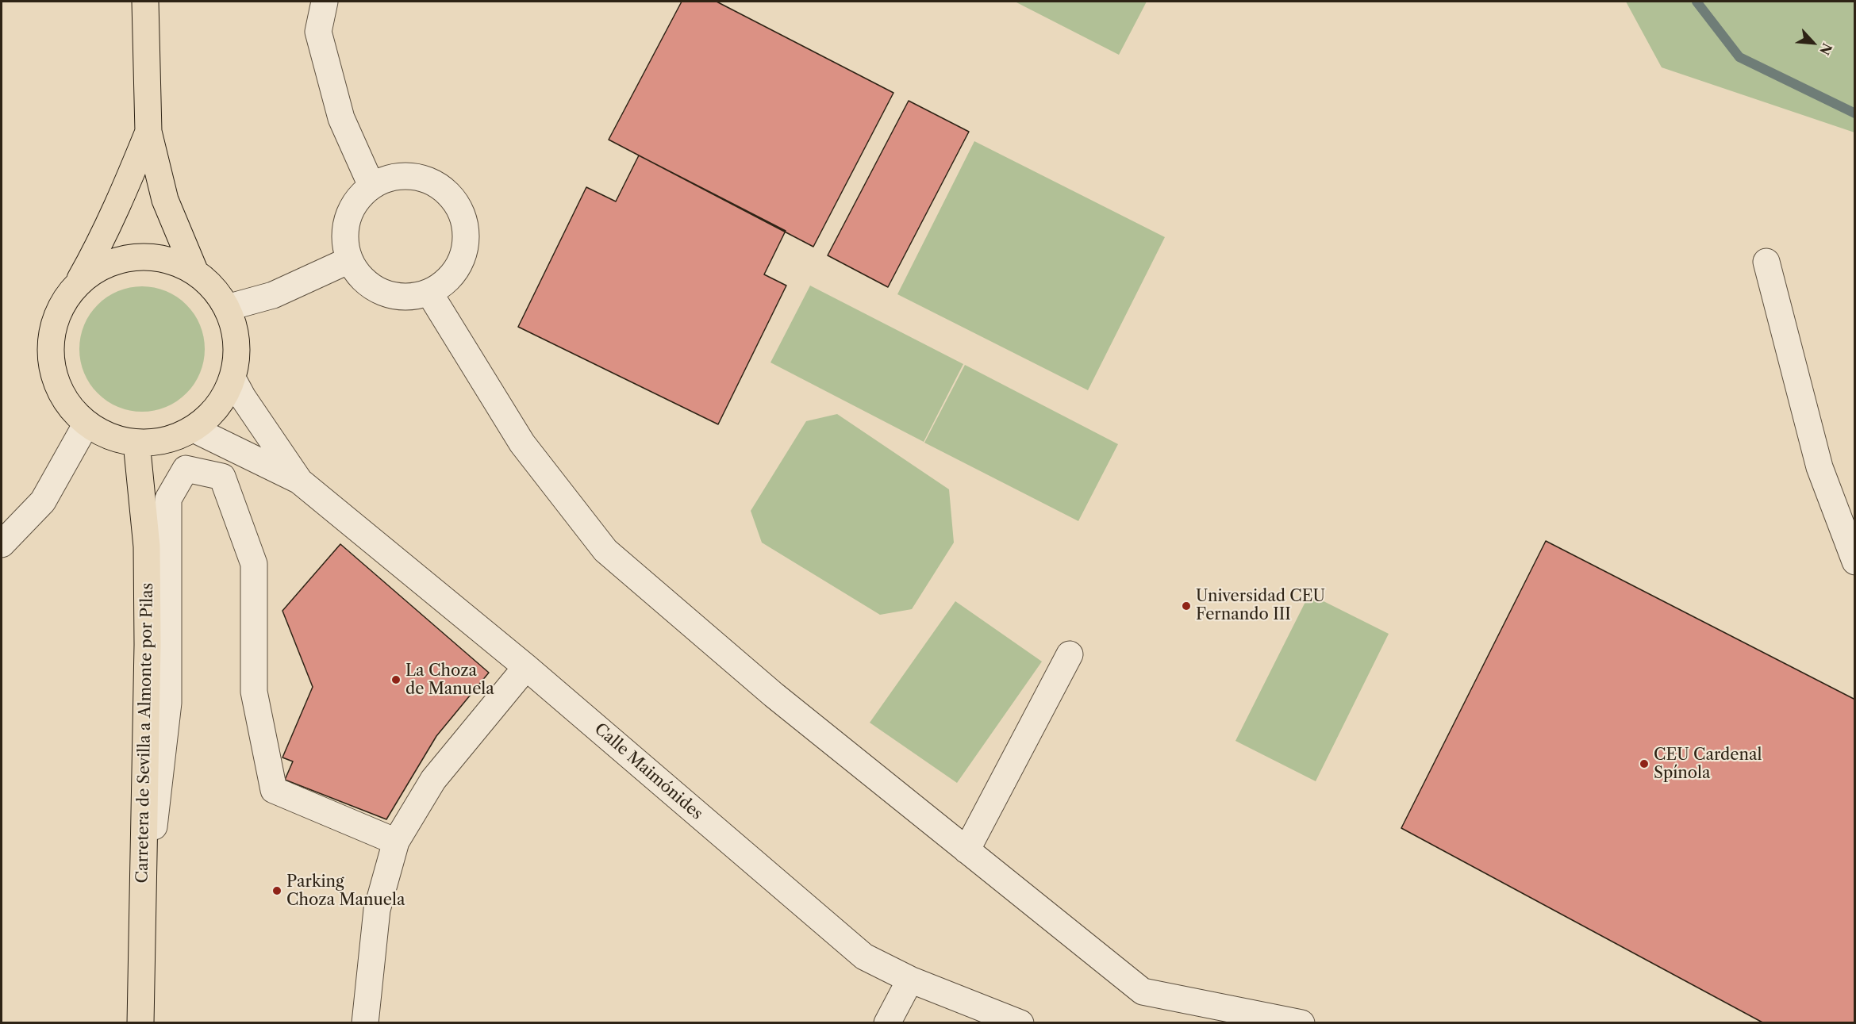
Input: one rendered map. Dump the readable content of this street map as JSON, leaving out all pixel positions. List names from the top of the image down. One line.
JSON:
{"streets":{"main road":["Carretera de Sevilla a Almonte por Pilas"],"street":["Calle Maimónides"]},"places":["Universidad CEU Fernando III","La Choza de Manuela","CEU Cardenal Spínola","Parking Choza Manuela"],"north":"bottom right"}
